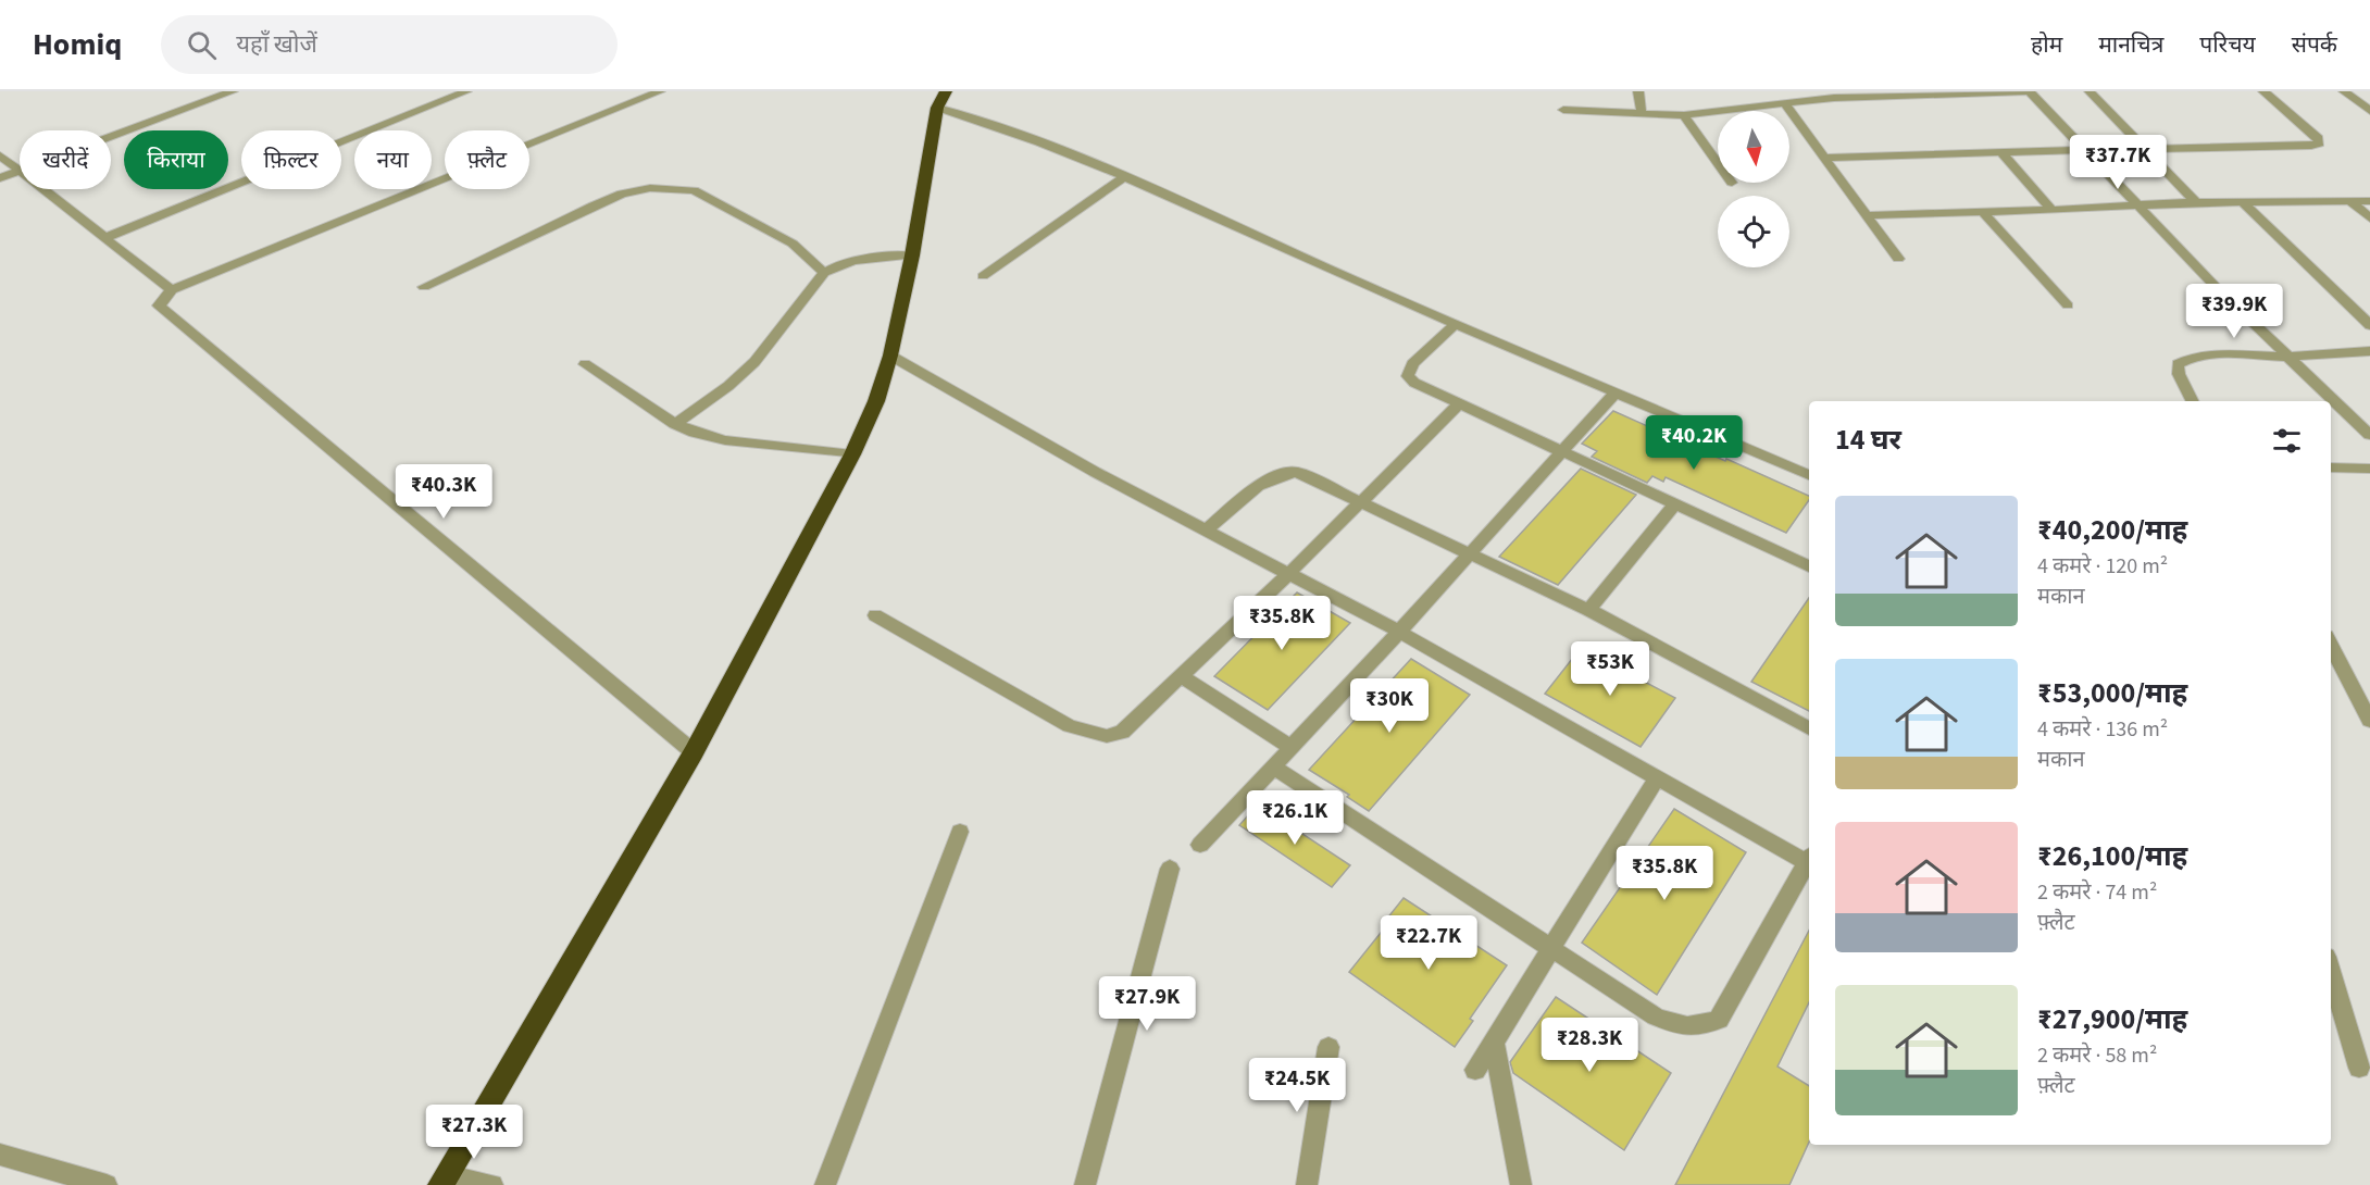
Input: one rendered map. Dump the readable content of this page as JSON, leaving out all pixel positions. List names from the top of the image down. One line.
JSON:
{"north":"bottom","page":{"header":"Homiq","search":"यहाँ खोजें","nav":["होम","मानचित्र","परिचय","संपर्क"],"chip":["खरीदें","किराया","फ़िल्टर","नया","फ़्लैट"],"price":["₹37.7K","₹39.9K","₹40.2K","₹40.3K","₹35.8K","₹53K","₹30K","₹26.1K","₹35.8K","₹22.7K","₹27.9K","₹28.3K","₹24.5K","₹27.3K"],"heading":"14 घर","list":[{"name":"₹40,200/माह","note":"4 कमरे · 120 m² · मकान"},{"name":"₹53,000/माह","note":"4 कमरे · 136 m² · मकान"},{"name":"₹26,100/माह","note":"2 कमरे · 74 m² · फ़्लैट"},{"name":"₹27,900/माह","note":"2 कमरे · 58 m² · फ़्लैट"}]}}
